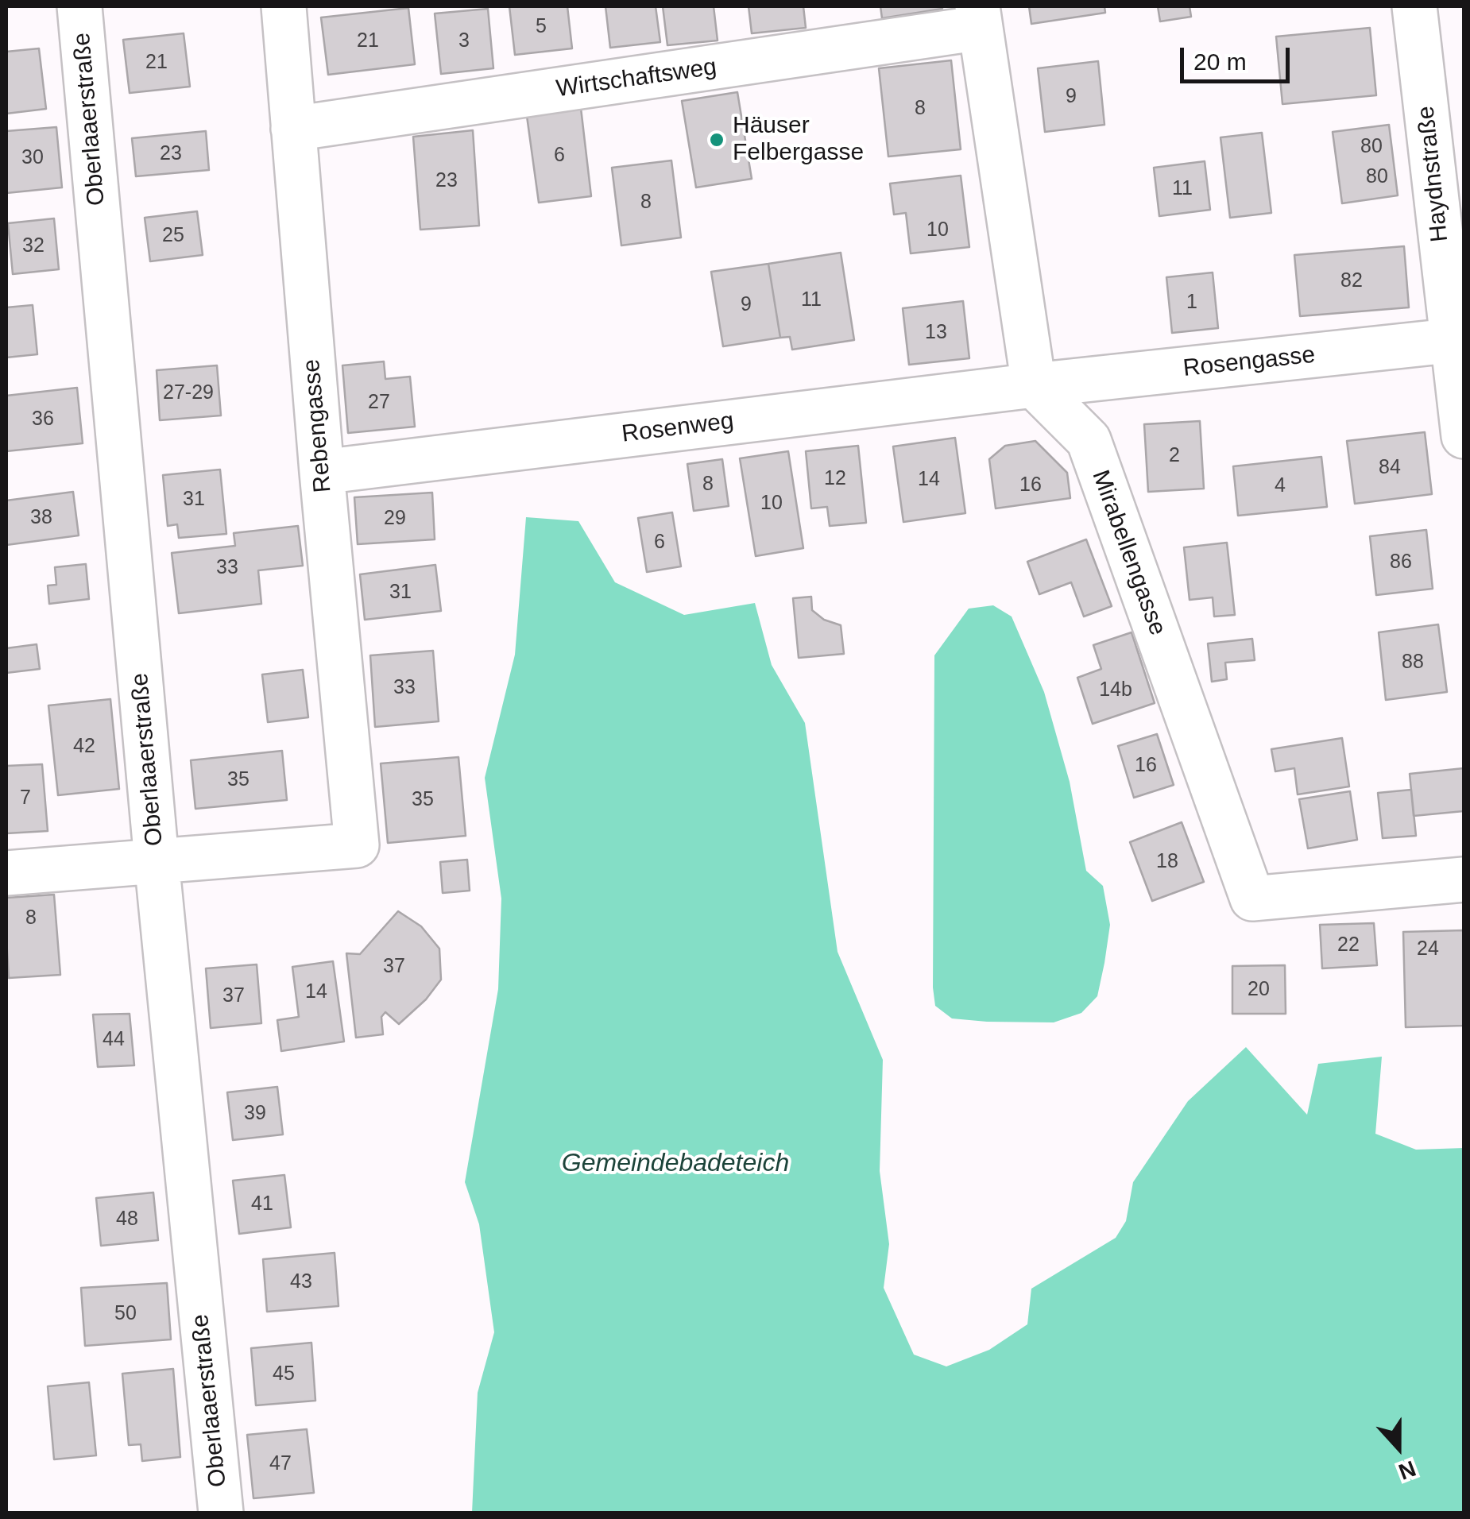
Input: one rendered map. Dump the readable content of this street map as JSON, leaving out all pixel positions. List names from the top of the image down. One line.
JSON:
{"streets":{"street":["Wirtschaftsweg","Oberlaaerstraße","Haydnstraße","Rosengasse","Rebengasse","Rosenweg","Mirabellengasse"]},"crossings":[["Wirtschaftsweg","Rebengasse"],["Oberlaaerstraße","Rebengasse"],["Haydnstraße","Rosengasse"],["Rosengasse","Rosenweg"],["Rosengasse","Mirabellengasse"],["Rebengasse","Rosenweg"],["Rosenweg","Mirabellengasse"]],"water":["Gemeindebadeteich"],"places":["Häuser Felbergasse"],"house_numbers":["5","21","3","21","9","8","80","23","6","30","80","23","11","8","10","25","32","82","11","1","9","13","27-29","27","36","2","84","12","14","8","16","4","31","10","38","29","6","86","33","31","88","33","14b","42","16","35","7","35","18","8","22","24","37","20","14","37","44","39","41","48","43","50","45","47"],"scale_bar":"20 m","north":"bottom"}
